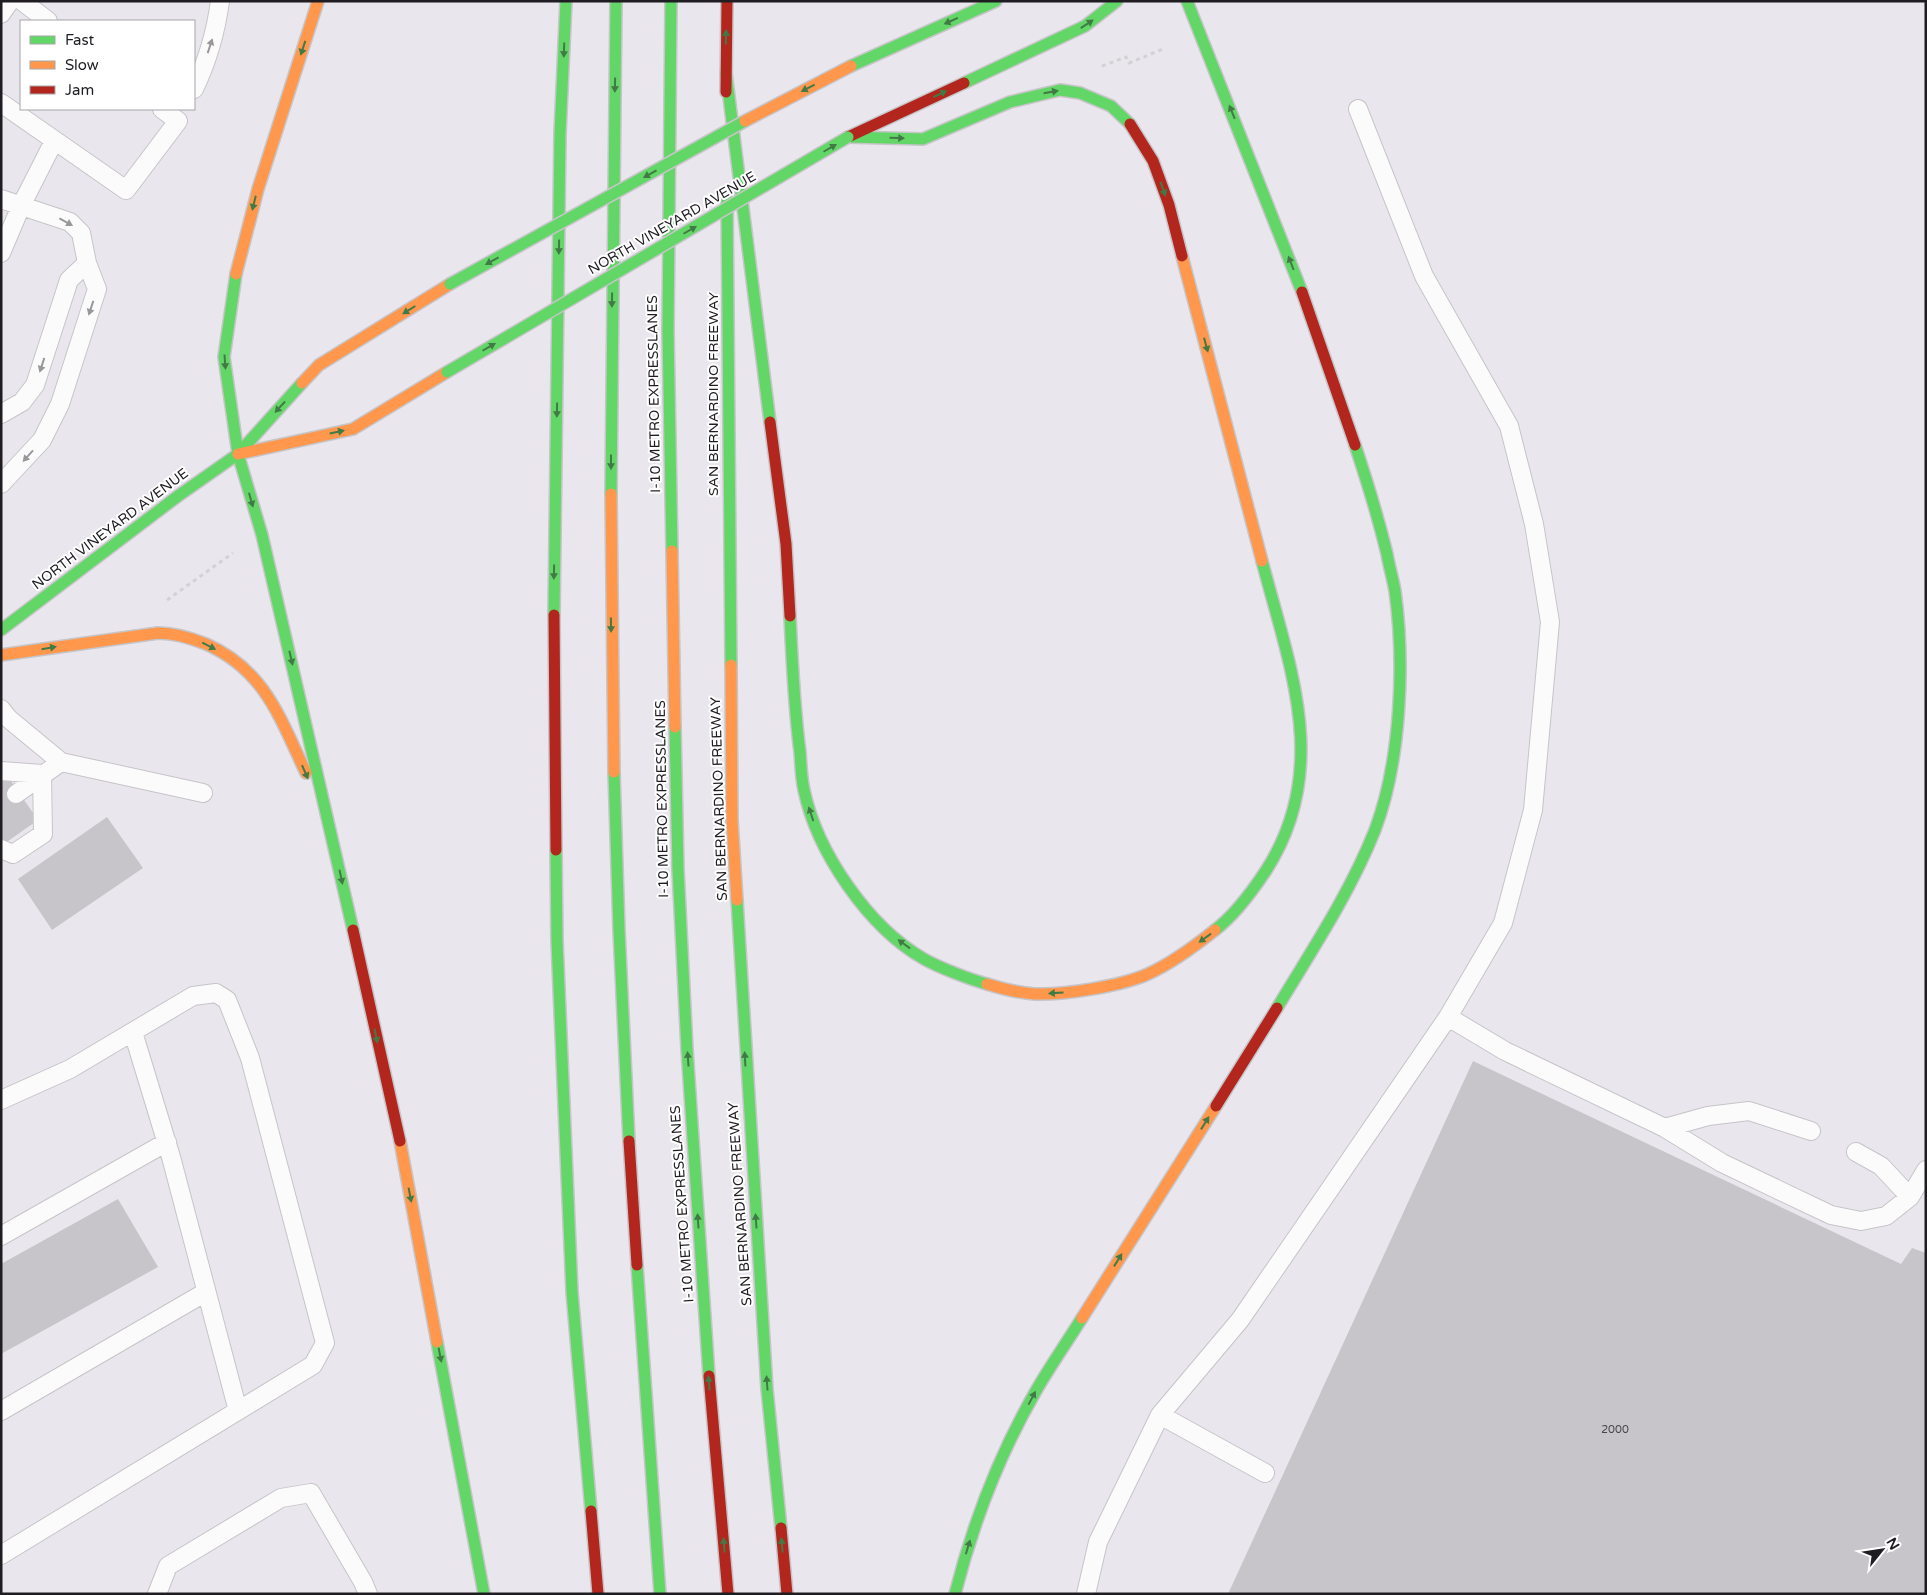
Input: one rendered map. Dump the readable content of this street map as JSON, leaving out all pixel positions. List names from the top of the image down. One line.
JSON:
{"streets":{"main road":["NORTH VINEYARD AVENUE","I-10 METRO EXPRESSLANES","SAN BERNARDINO FREEWAY"]},"one_way":["SAN BERNARDINO FREEWAY"],"house_numbers":["2000"],"legend":["Fast","Slow","Jam"],"north":"top right"}
